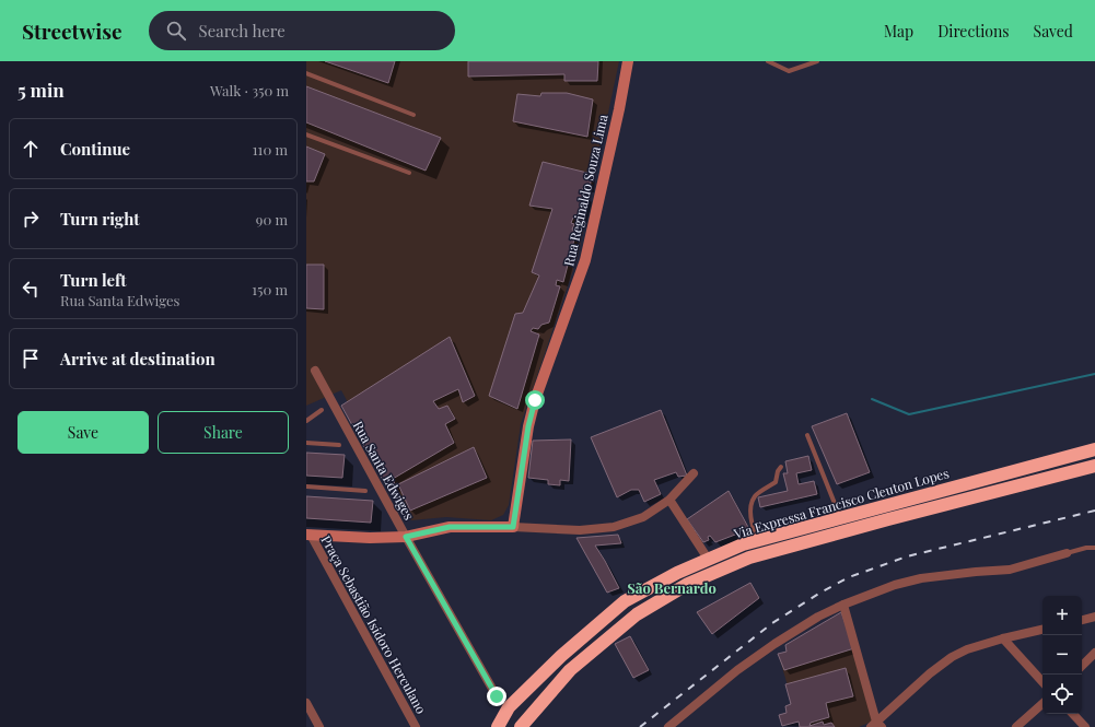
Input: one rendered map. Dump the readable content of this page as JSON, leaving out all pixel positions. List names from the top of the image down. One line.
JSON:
{"streets":{"highway":["Via Expressa Francisco Cleuton Lopes"],"street":["Rua Reginaldo Souza Lima","Rua Santa Edwiges","Praça Sebastião Isidoro Herculano"]},"districts":["São Bernardo"],"page":{"header":"Streetwise","search":"Search here","nav":["Map","Directions","Saved"],"heading":["5 min","Walk · 350 m"],"list":[["Continue","110 m"],["Turn right","90 m"],["Turn left","Rua Santa Edwiges","150 m"],"Arrive at destination"],"buttons":["Save","Share"],"map_buttons":["+","−"]}}
